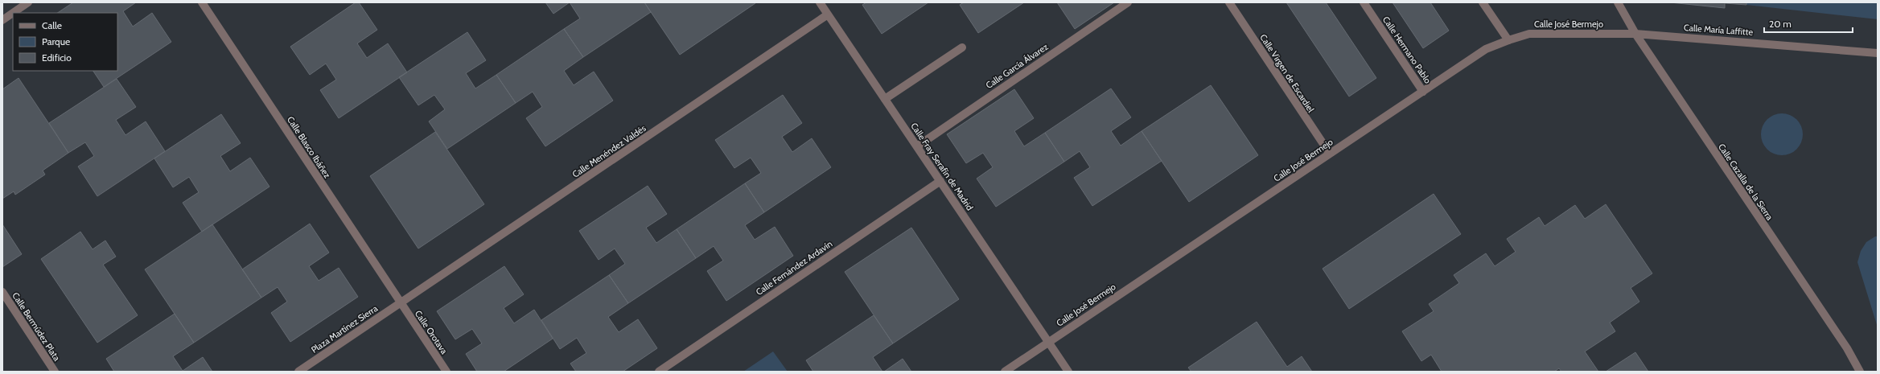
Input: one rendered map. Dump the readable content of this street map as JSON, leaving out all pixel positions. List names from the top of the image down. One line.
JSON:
{"streets":{"street":["Calle José Bermejo","Calle María Laffitte","Calle Hermano Pablo","Calle García Álvarez","Calle Virgen de Escardiel","Calle Blasco Ibáñez","Calle Menéndez Valdés","Calle Fray Serafín de Madrid","Calle Cazalla de la Sierra","Calle Fernández Ardavín","Calle Bermúdez Plata","Plaza Martínez Sierra","Calle Orotava"]},"crossings":[["Calle José Bermejo","Calle María Laffitte"],["Calle José Bermejo","Calle Hermano Pablo"],["Calle José Bermejo","Calle Virgen de Escardiel"],["Calle José Bermejo","Calle Fray Serafín de Madrid"],["Calle José Bermejo","Calle Cazalla de la Sierra"],["Calle María Laffitte","Calle Cazalla de la Sierra"],["Calle García Álvarez","Calle Fray Serafín de Madrid"],["Calle Blasco Ibáñez","Calle Menéndez Valdés"],["Calle Blasco Ibáñez","Plaza Martínez Sierra"],["Calle Blasco Ibáñez","Calle Orotava"],["Calle Menéndez Valdés","Calle Fray Serafín de Madrid"],["Calle Menéndez Valdés","Plaza Martínez Sierra"],["Calle Menéndez Valdés","Calle Orotava"],["Calle Fray Serafín de Madrid","Calle Fernández Ardavín"],["Plaza Martínez Sierra","Calle Orotava"]],"legend":["Calle","Parque","Edificio"],"scale_bar":"20 m"}
